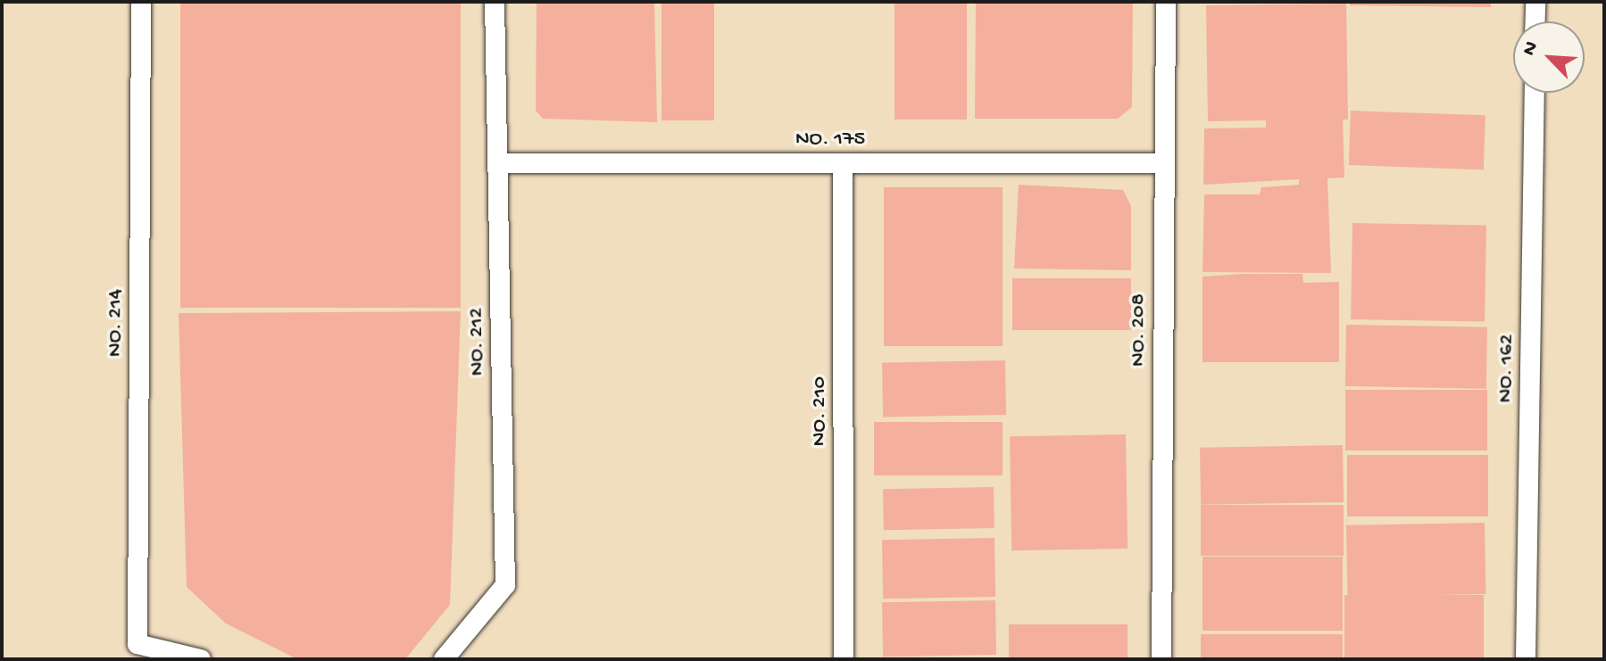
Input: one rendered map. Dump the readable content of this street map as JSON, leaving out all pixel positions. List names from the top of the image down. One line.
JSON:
{"streets":{"street":["NO. 175","NO. 214","NO. 208","NO. 212","NO. 162","NO. 210"]},"crossings":[["NO. 175","NO. 208"],["NO. 175","NO. 212"],["NO. 175","NO. 210"]],"north":"top left"}
